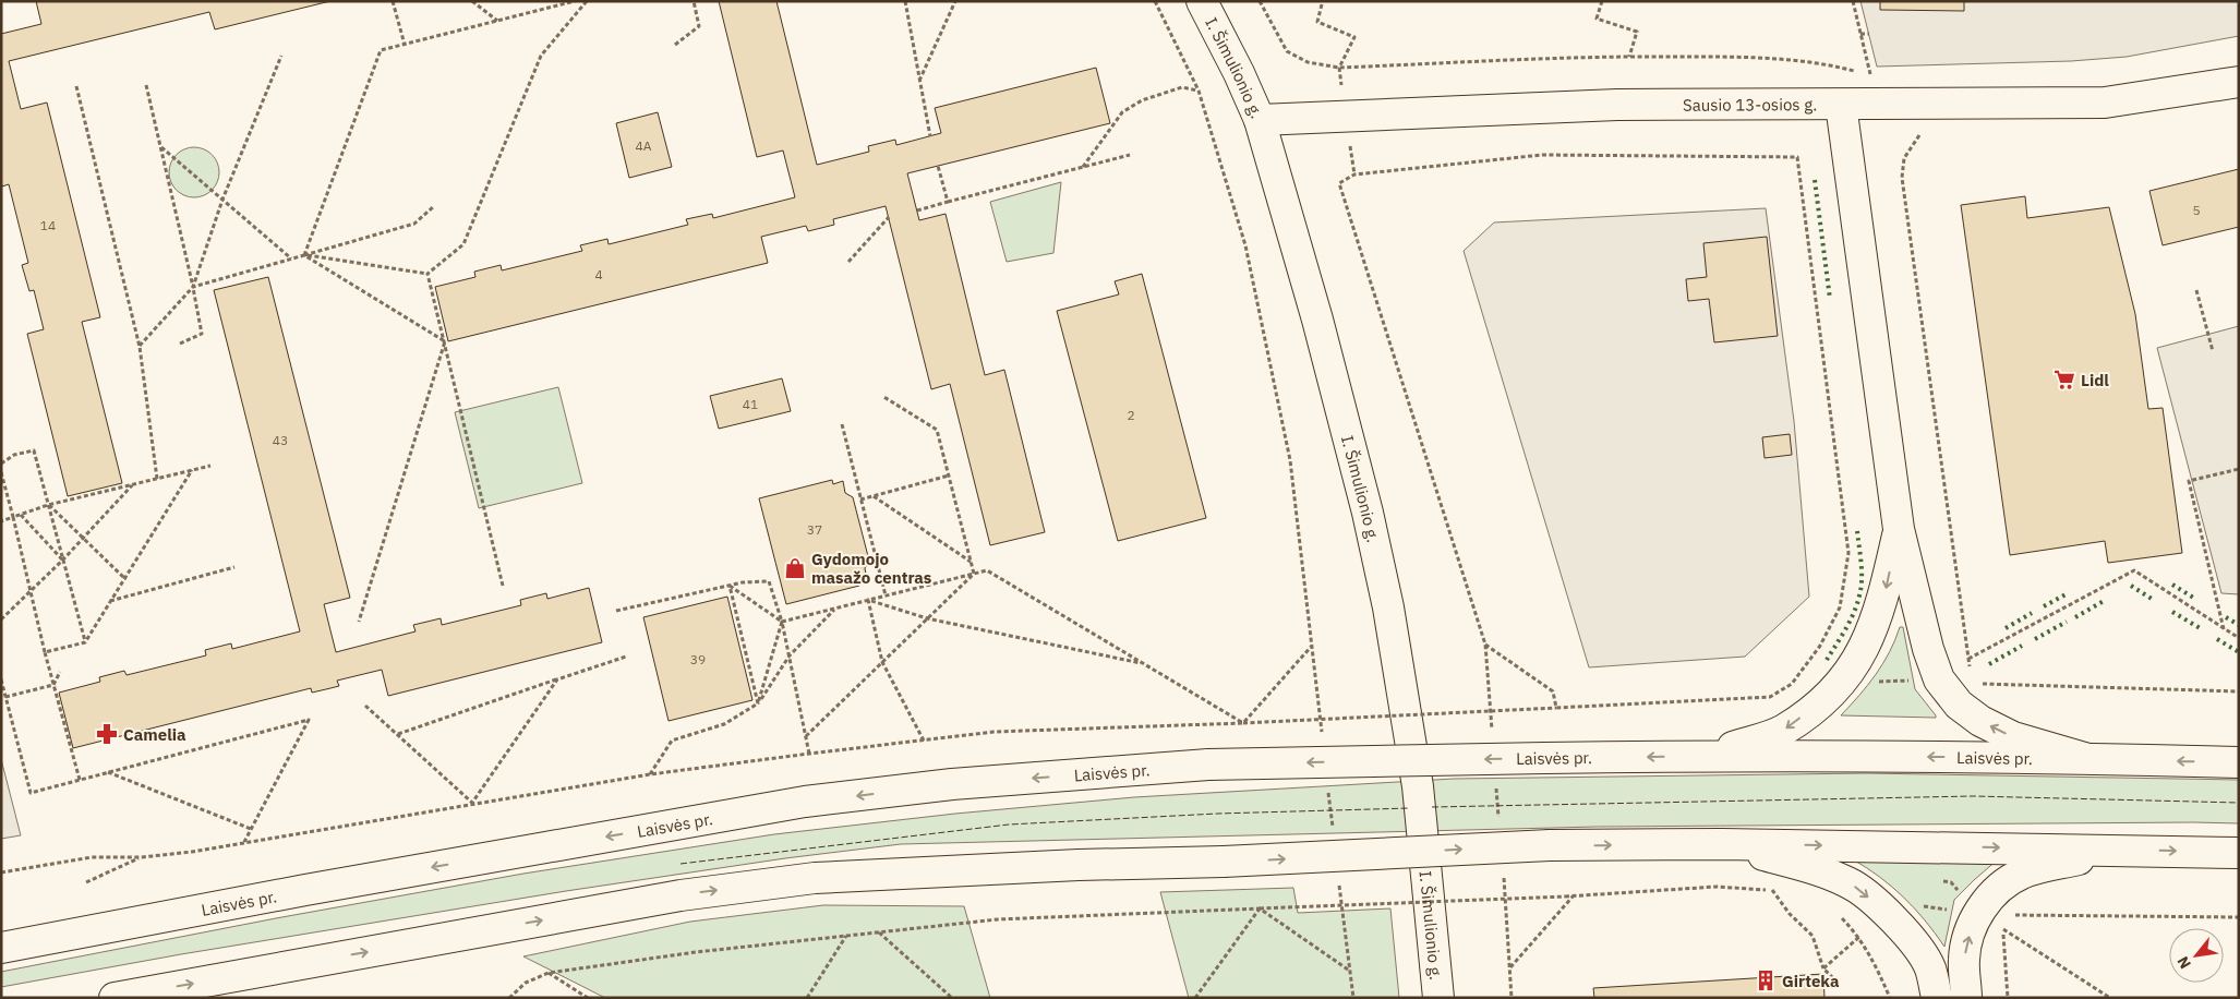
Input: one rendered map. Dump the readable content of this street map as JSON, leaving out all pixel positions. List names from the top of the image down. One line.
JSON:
{"streets":{"main road":["I. Šimulionio g.","Sausio 13-osios g.","Laisvės pr."]},"crossings":[["I. Šimulionio g.","Sausio 13-osios g."]],"places":{"supermarket":["Lidl"],"shop":["Gydomojo masažo centras"],"pharmacy":["Camelia"],"building":["Girteka"]},"house_numbers":["4A","5","14","4","41","2","43","37","39"],"north":"bottom left"}
